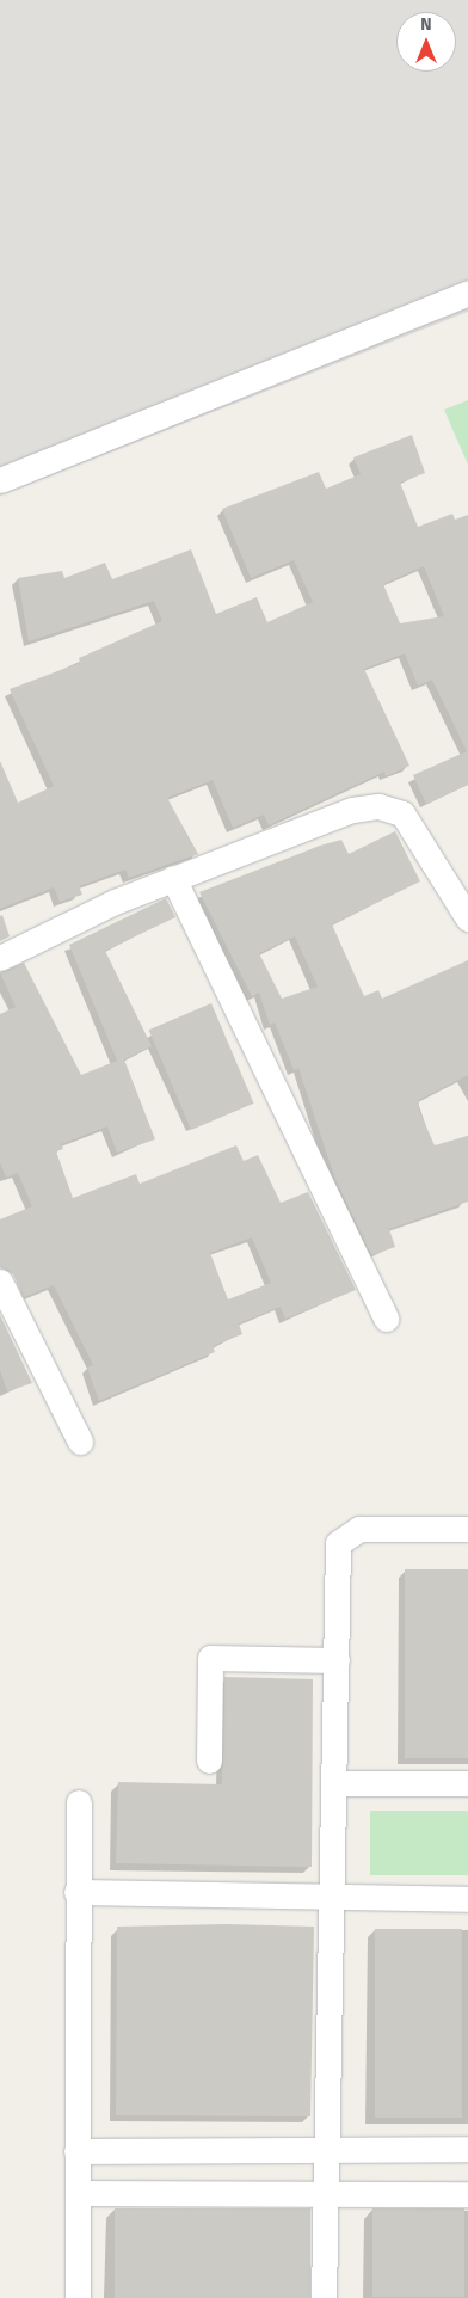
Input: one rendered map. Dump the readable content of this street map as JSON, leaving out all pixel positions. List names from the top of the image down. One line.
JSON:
{"north":"top"}
